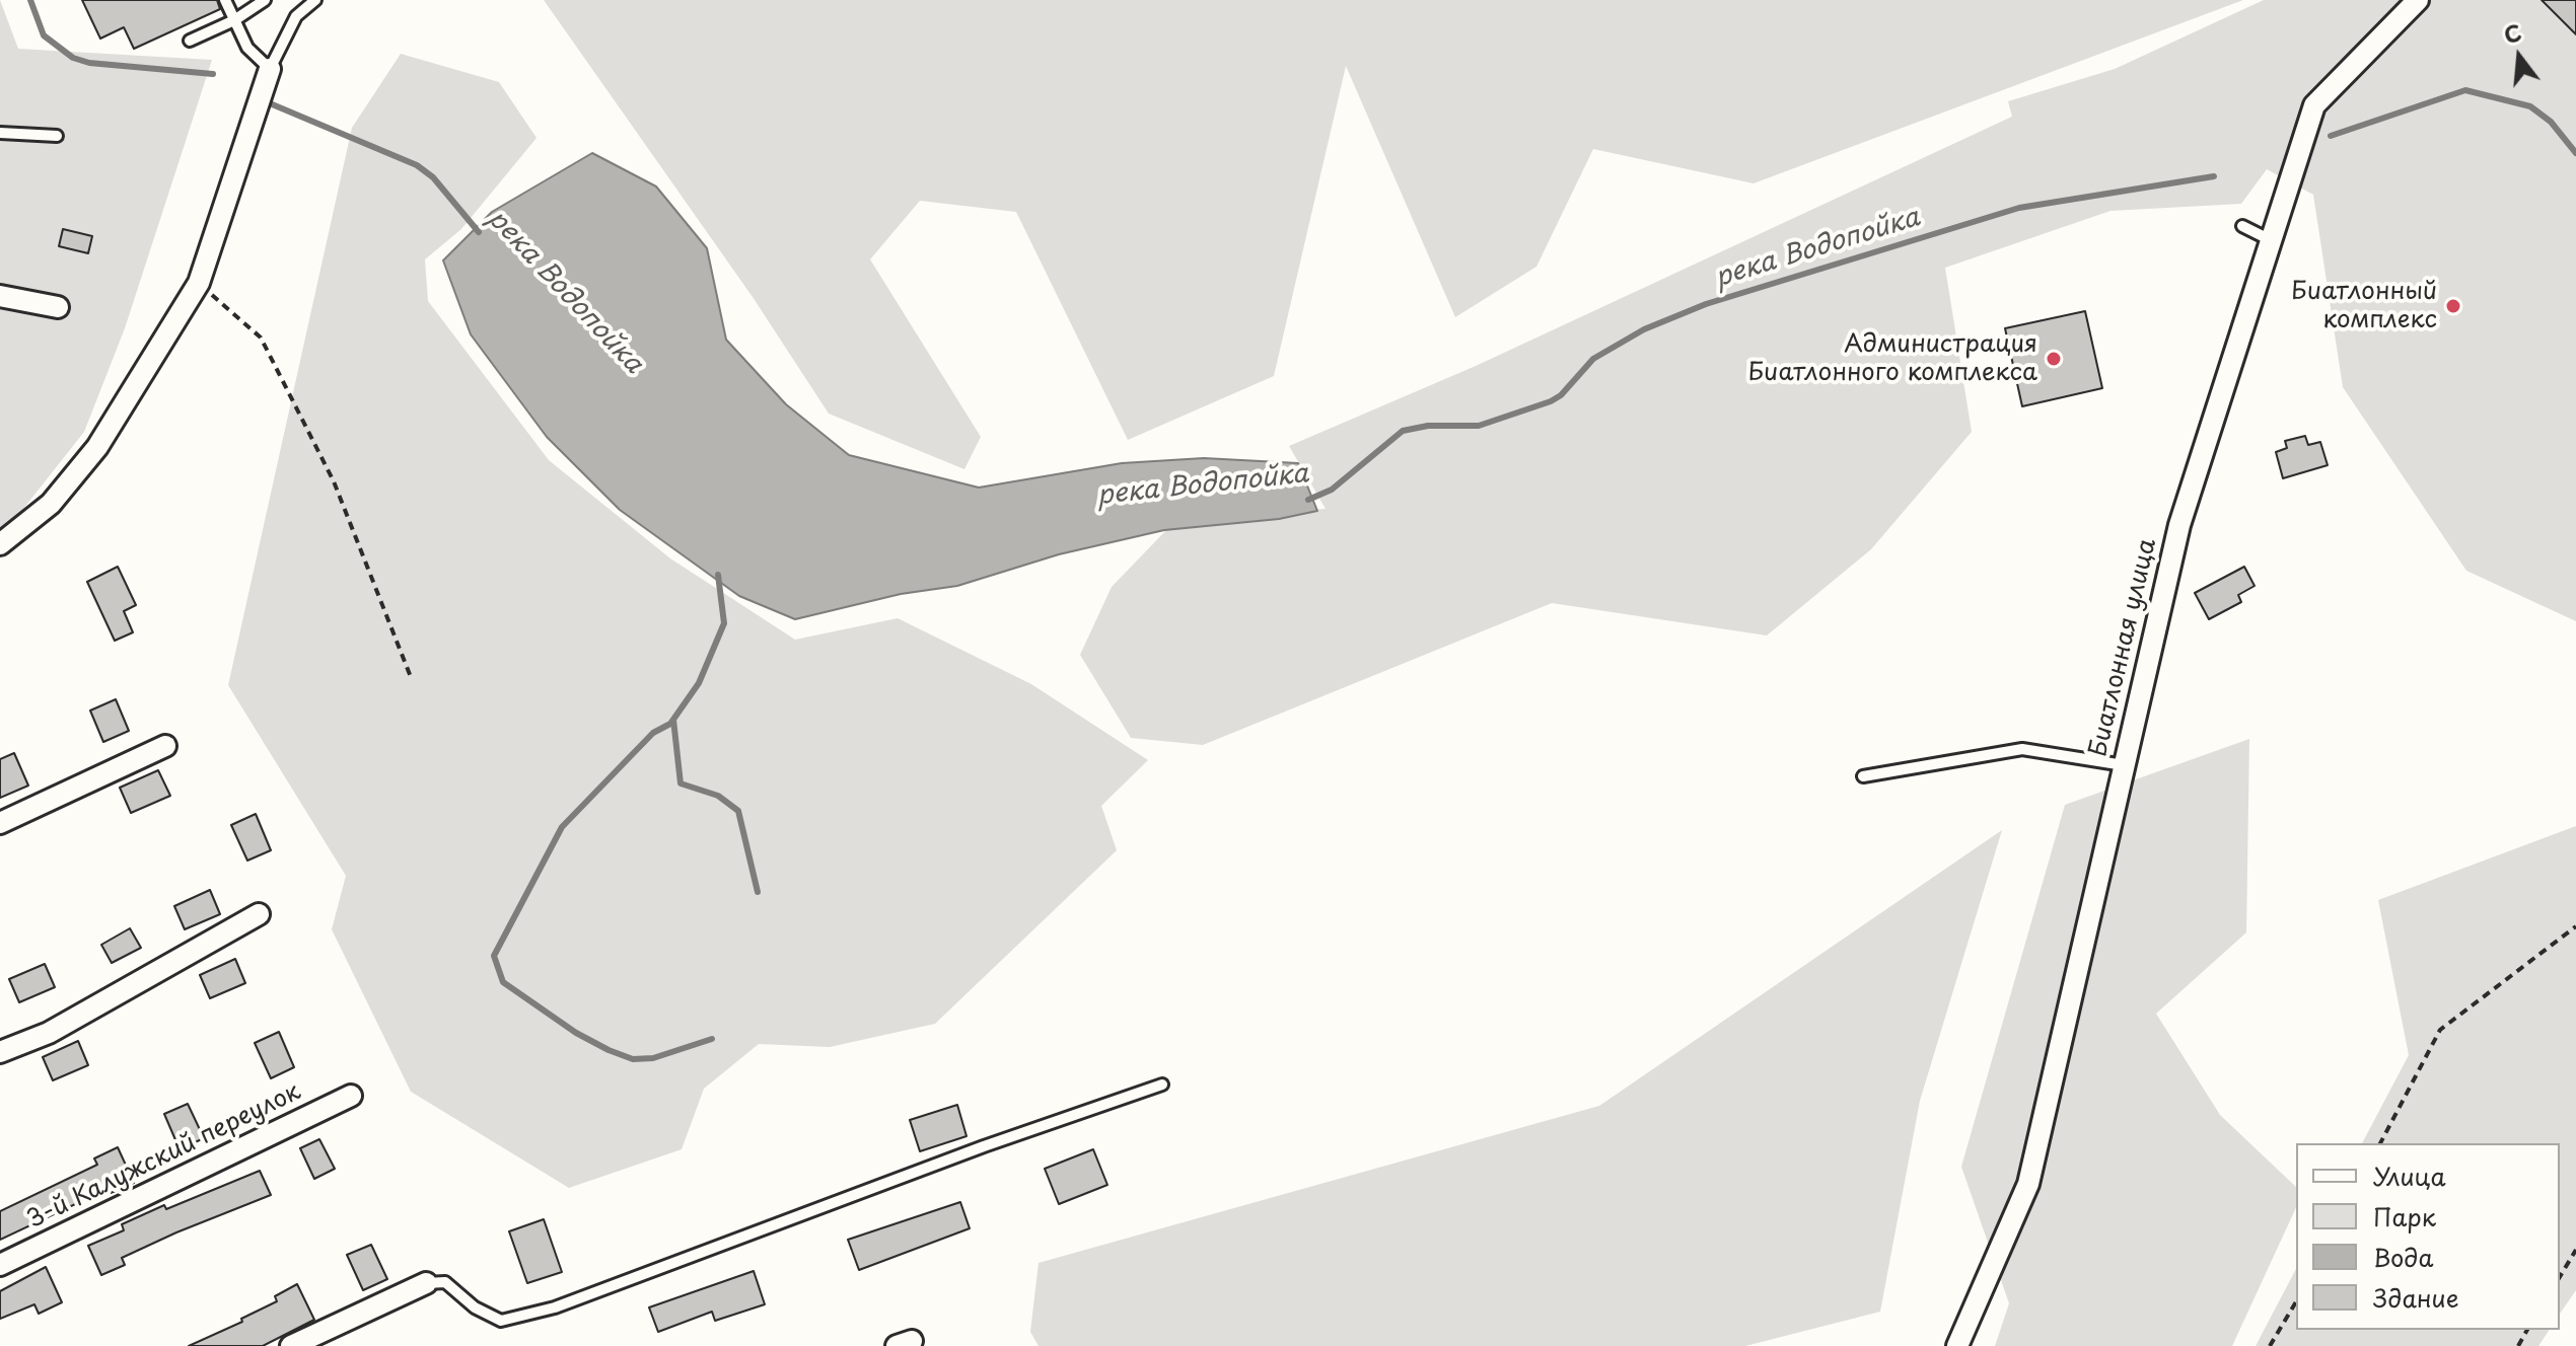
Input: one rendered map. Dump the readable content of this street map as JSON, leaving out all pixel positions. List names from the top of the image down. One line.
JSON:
{"streets":{"street":["Биатлонная улица","3-й Калужский переулок"]},"water":["река Водопойка"],"places":["Биатлонный комплекс","Администрация Биатлонного комплекса"],"legend":["Улица","Парк","Вода","Здание"],"north":"top"}
